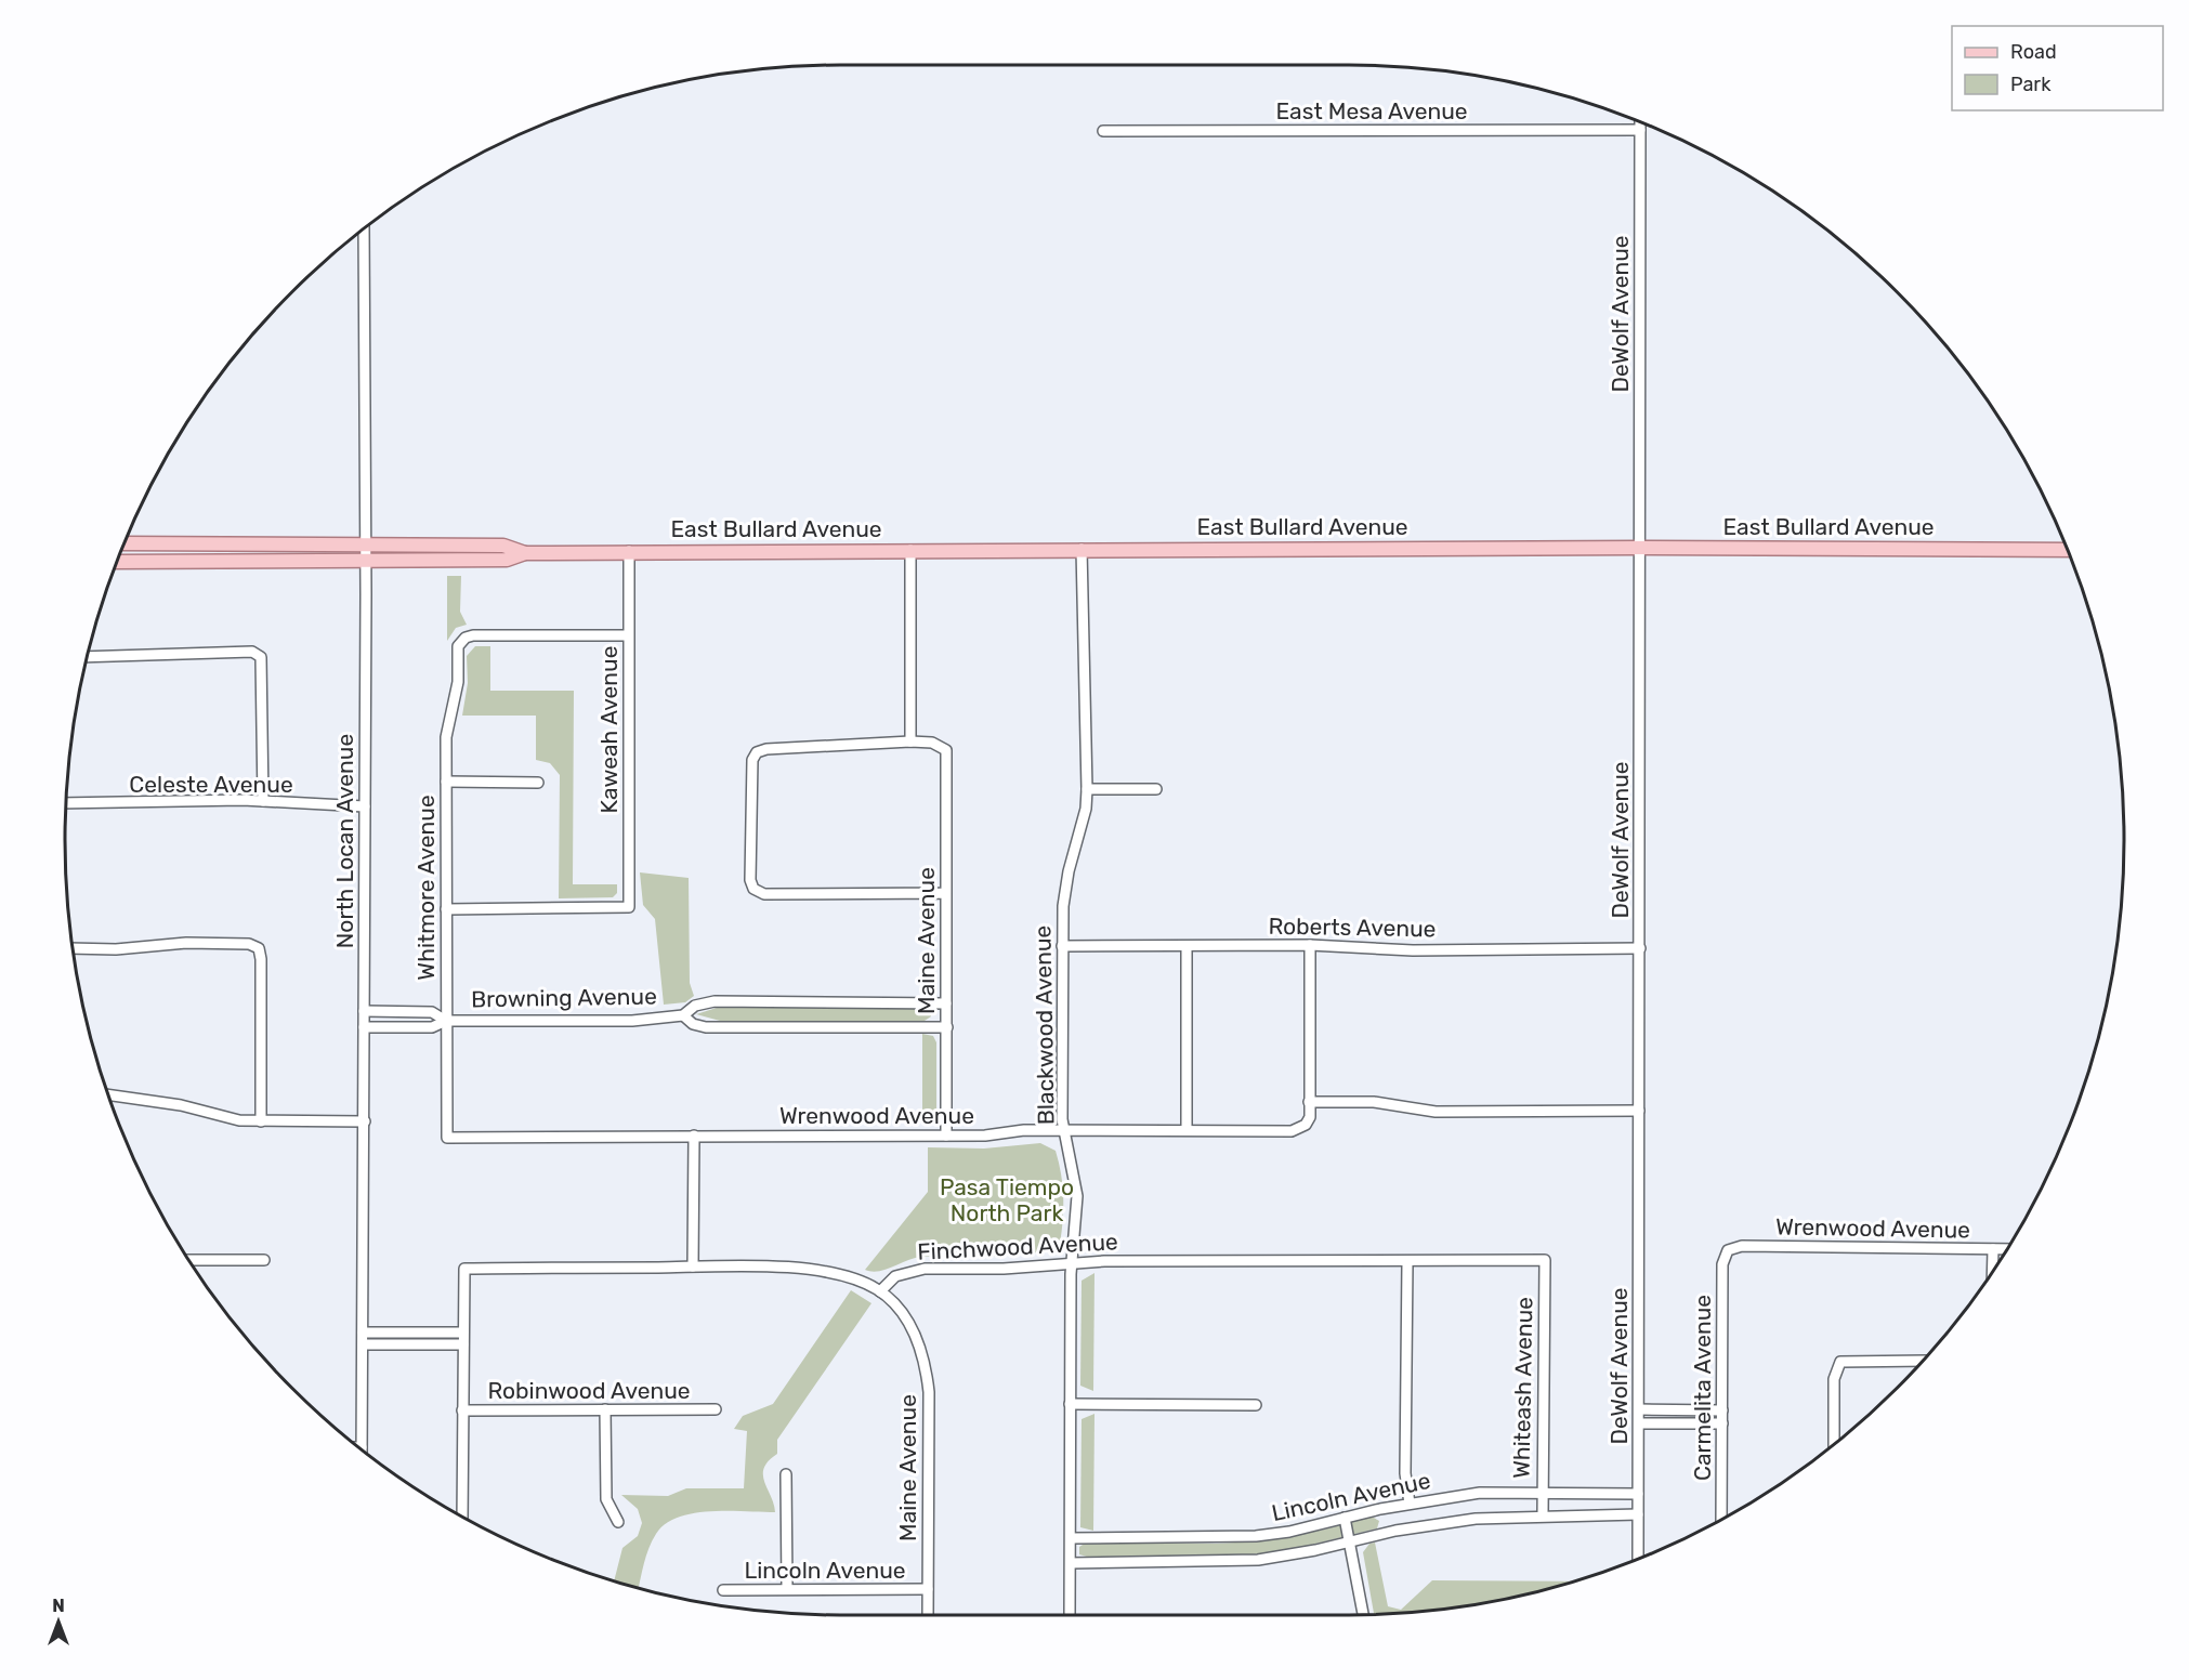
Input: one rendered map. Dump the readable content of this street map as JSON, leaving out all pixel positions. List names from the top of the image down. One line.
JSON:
{"streets":{"main road":["East Bullard Avenue"],"street":["East Mesa Avenue","DeWolf Avenue","Kaweah Avenue","Celeste Avenue","North Locan Avenue","Whitmore Avenue","Roberts Avenue","Maine Avenue","Browning Avenue","Blackwood Avenue","Wrenwood Avenue","Finchwood Avenue","Whiteash Avenue","Carmelita Avenue","Robinwood Avenue","Lincoln Avenue"]},"crossings":[["East Mesa Avenue","DeWolf Avenue"],["DeWolf Avenue","East Bullard Avenue"],["DeWolf Avenue","Roberts Avenue"],["DeWolf Avenue","Lincoln Avenue"],["East Bullard Avenue","Kaweah Avenue"],["East Bullard Avenue","North Locan Avenue"],["East Bullard Avenue","Blackwood Avenue"],["Kaweah Avenue","Whitmore Avenue"],["Celeste Avenue","North Locan Avenue"],["North Locan Avenue","Browning Avenue"],["Whitmore Avenue","Browning Avenue"],["Whitmore Avenue","Wrenwood Avenue"],["Roberts Avenue","Blackwood Avenue"],["Maine Avenue","Browning Avenue"],["Maine Avenue","Wrenwood Avenue"],["Maine Avenue","Finchwood Avenue"],["Maine Avenue","Lincoln Avenue"],["Blackwood Avenue","Wrenwood Avenue"],["Blackwood Avenue","Finchwood Avenue"],["Blackwood Avenue","Lincoln Avenue"],["Wrenwood Avenue","Carmelita Avenue"],["Finchwood Avenue","Whiteash Avenue"],["Whiteash Avenue","Lincoln Avenue"]],"parks":["Pasa Tiempo North Park"],"legend":["Road","Park"],"north":"top"}
